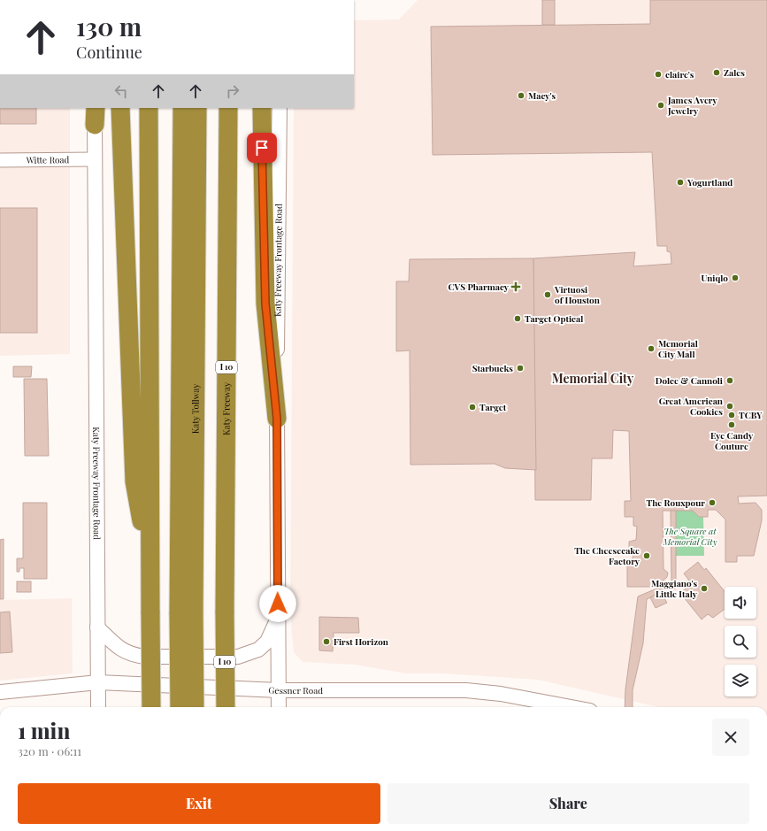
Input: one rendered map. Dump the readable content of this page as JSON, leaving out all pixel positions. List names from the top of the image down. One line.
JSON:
{"streets":{"highway":["I 10","Katy Tollway","Katy Freeway"],"main road":["Katy Freeway Frontage Road","Gessner Road"],"street":["Witte Road"]},"crossings":[["Witte Road","Katy Freeway Frontage Road"],["Katy Freeway Frontage Road","Gessner Road"]],"districts":["Memorial City"],"parks":["The Square at Memorial City"],"places":{"other":["Zales","claire's","Macy's","James Avery Jewelry","Yogurtland","Uniqlo","Virtuosi of Houston","Target Optical","Memorial City Mall","Starbucks","Dolce & Cannoli","Great American Cookies","Target","TCBY","Eye Candy Couture","The Rouxpour","The Cheesecake Factory","Maggiano's Little Italy","First Horizon"],"health":["CVS Pharmacy"]},"page":{"turn":["130 m","Continue"],"heading":["1 min","320 m · 06:11"],"buttons":["Exit","Share"]}}
